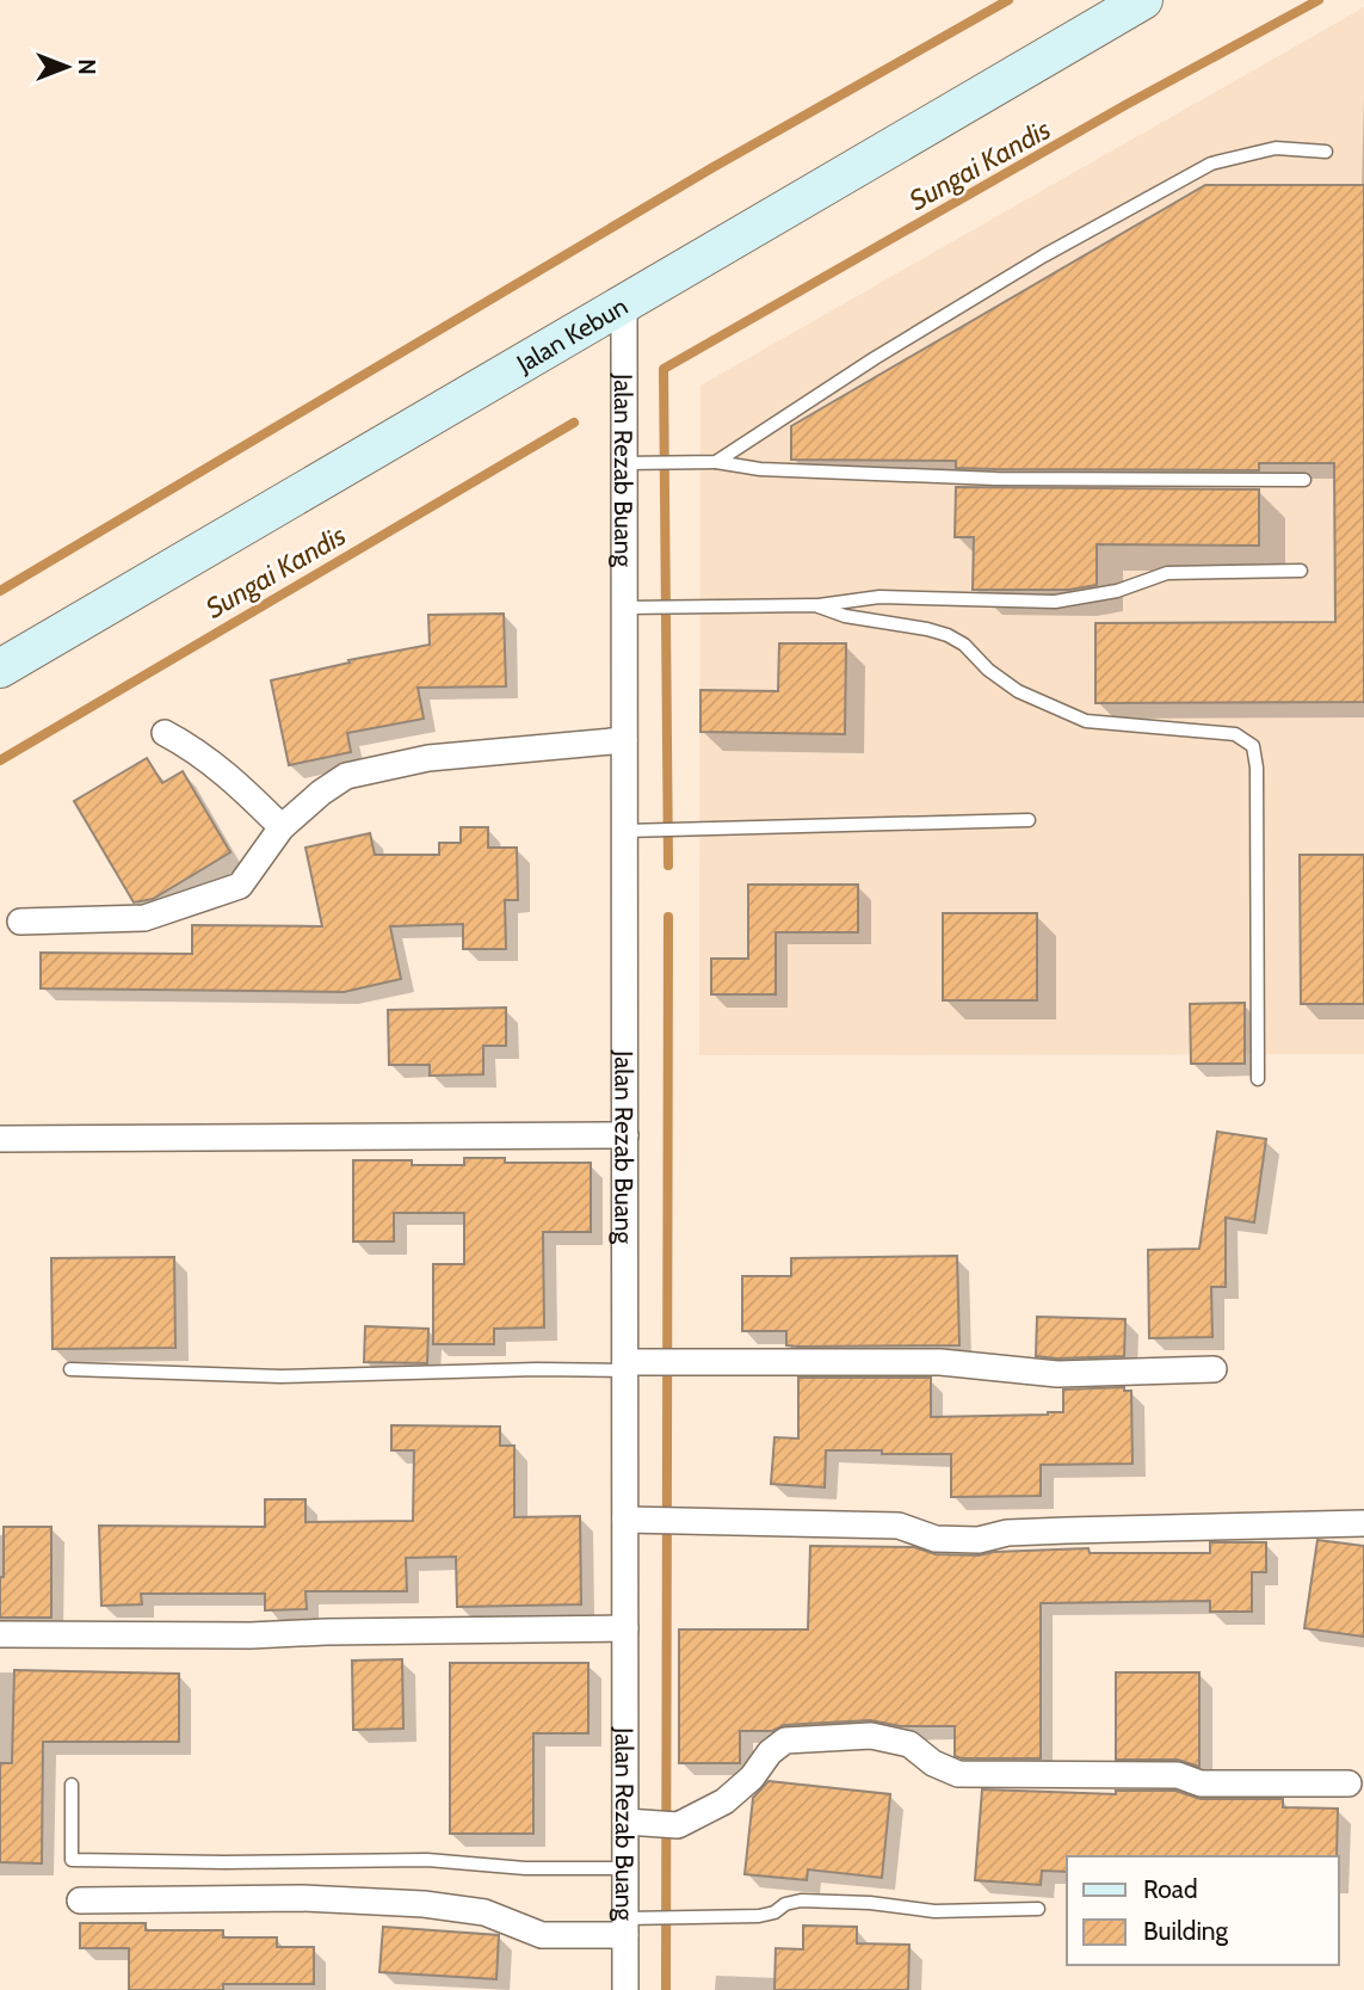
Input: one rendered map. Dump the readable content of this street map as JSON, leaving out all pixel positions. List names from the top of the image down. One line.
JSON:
{"streets":{"main road":["Jalan Kebun"],"street":["Jalan Rezab Buang"]},"crossings":[["Jalan Kebun","Jalan Rezab Buang"]],"water":["Sungai Kandis"],"legend":["Road","Building"],"north":"right"}
